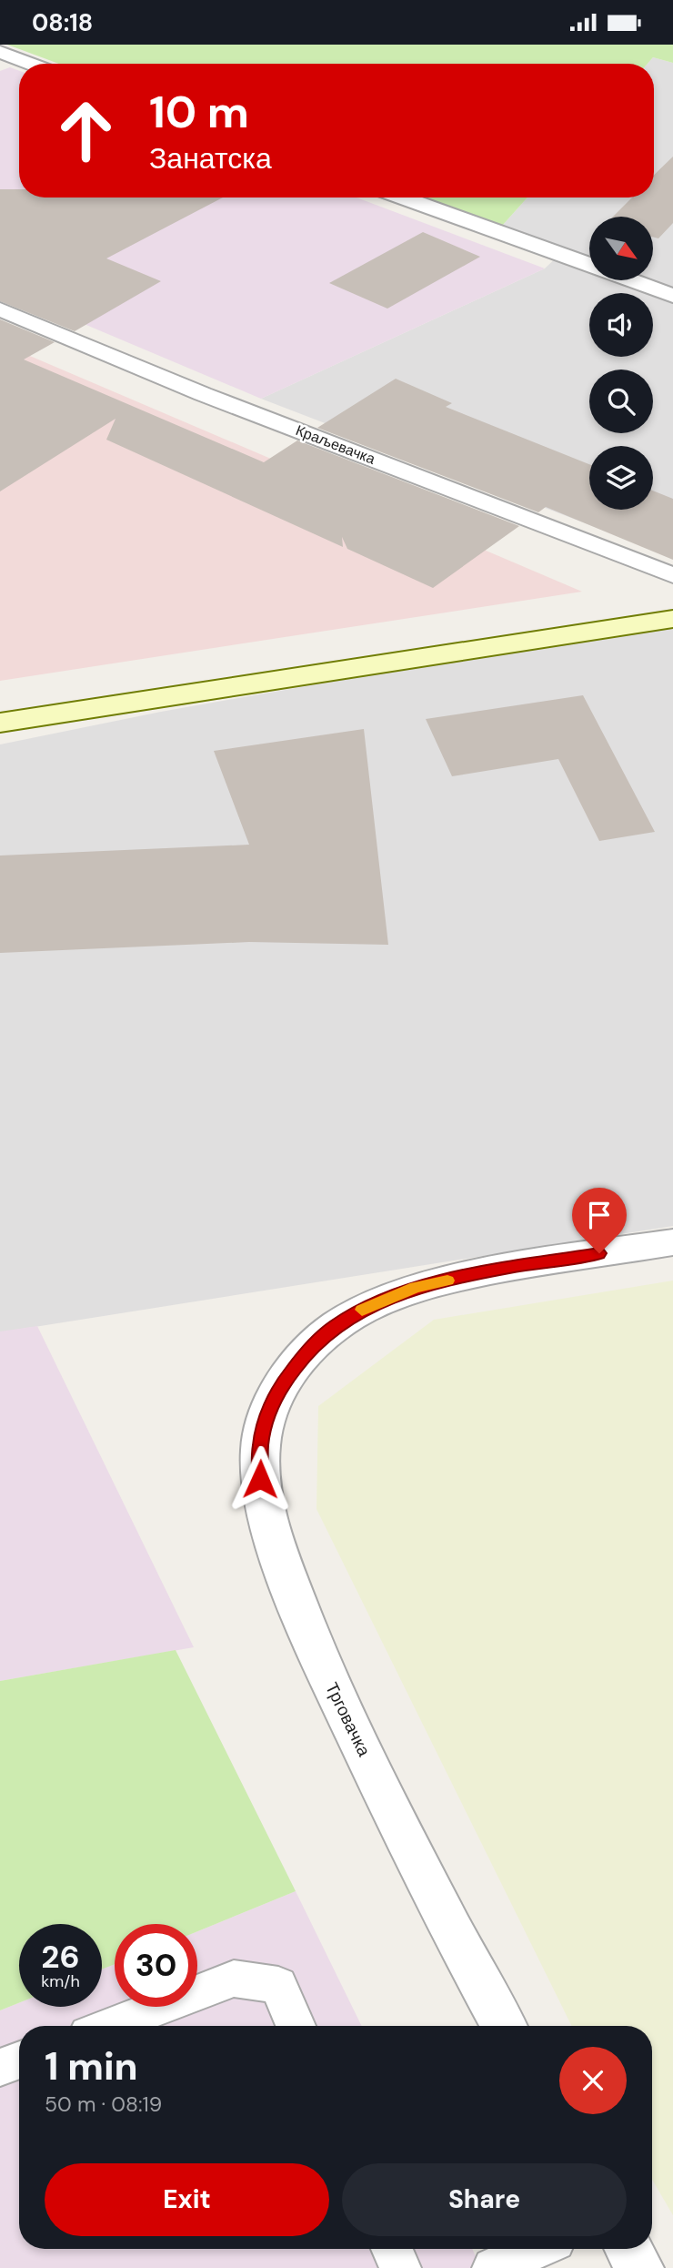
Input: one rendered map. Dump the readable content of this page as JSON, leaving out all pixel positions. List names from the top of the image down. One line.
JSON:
{"streets":{"street":["Трговачка"],"lane":["Краљевачка"]},"north":"bottom right","page":{"status":"08:18","turn":["10 m","Занатска"],"speed":"26 km/h","limit":"30","heading":["1 min","50 m · 08:19"],"buttons":["Exit","Share"]}}
